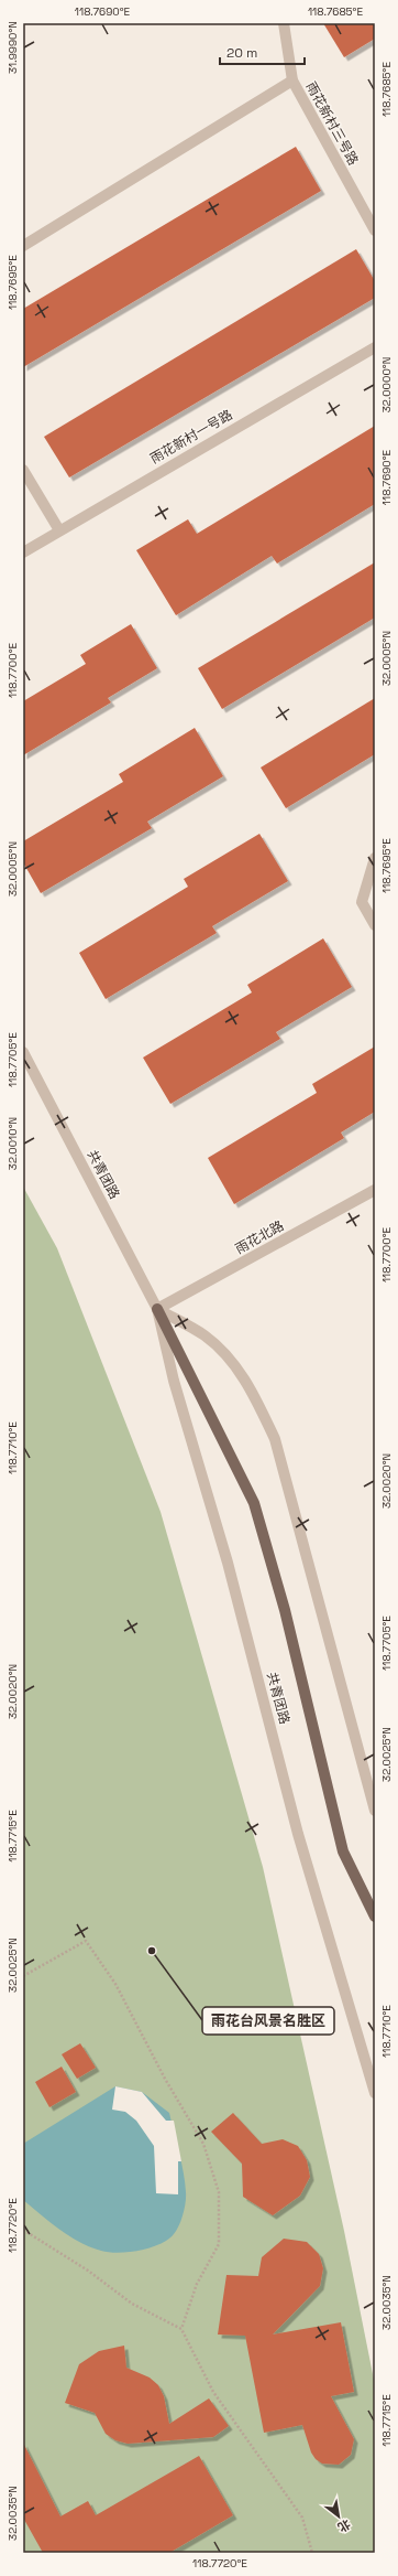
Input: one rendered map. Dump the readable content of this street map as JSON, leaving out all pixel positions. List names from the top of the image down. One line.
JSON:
{"streets":{"street":["雨花新村三号路","雨花新村一号路","共青团路","雨花北路"]},"crossings":[["共青团路","雨花北路"]],"places":["雨花台风景名胜区"],"scale_bar":"20 m","north":"bottom right","coordinates":["118.7690°E","118.7685°E","31.9990°N","118.7695°E","32.0000°N","32.0005°N","118.7700°E","118.7705°E","32.0010°N","118.7710°E","32.0020°N","32.0025°N","118.7715°E","118.7720°E","32.0035°N"]}
